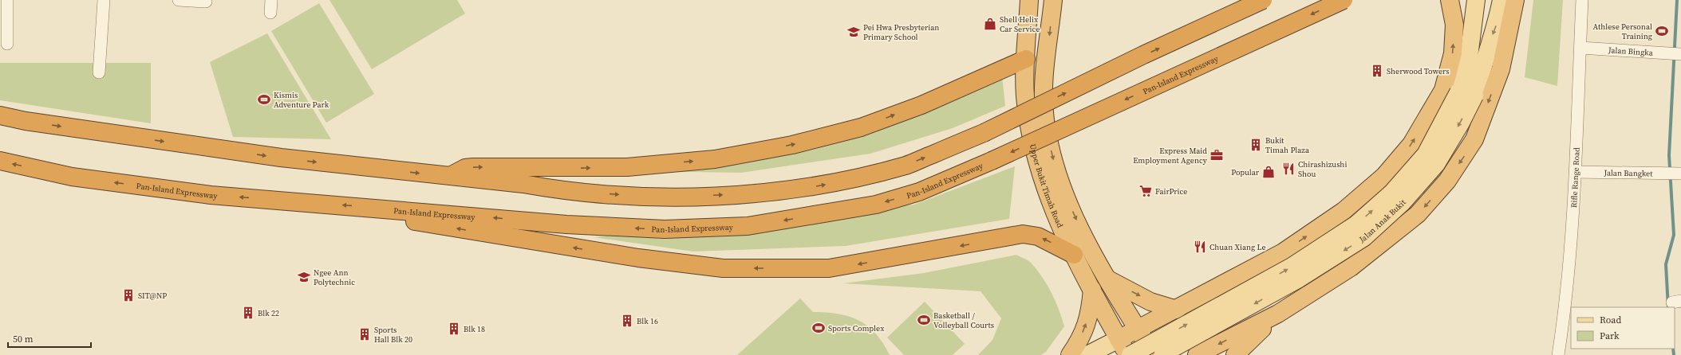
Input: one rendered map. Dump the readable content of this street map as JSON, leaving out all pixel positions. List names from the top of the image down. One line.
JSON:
{"streets":{"highway":["Pan-Island Expressway","Upper Bukit Timah Road","Jalan Anak Bukit"],"street":["Jalan Bingka","Jalan Bangket","Rifle Range Road"]},"crossings":[["Jalan Bingka","Rifle Range Road"],["Jalan Bangket","Rifle Range Road"],["Upper Bukit Timah Road","Jalan Anak Bukit"]],"places":{"shop":["Shell Helix Car Service","Popular"],"sports":["Athlese Personal Training","Kismis Adventure Park","Basketball / Volleyball Courts","Sports Complex"],"school or university":["Pei Hwa Presbyterian Primary School","Ngee Ann Polytechnic"],"building":["Sherwood Towers","Bukit Timah Plaza","SIT@NP","Blk 22","Blk 16","Blk 18","Sports Hall Blk 20"],"office":["Express Maid Employment Agency"],"restaurant":["Chirashizushi Shou","Chuan Xiang Le"],"supermarket":["FairPrice"]},"legend":["Road","Park"],"scale_bar":"50 m"}
